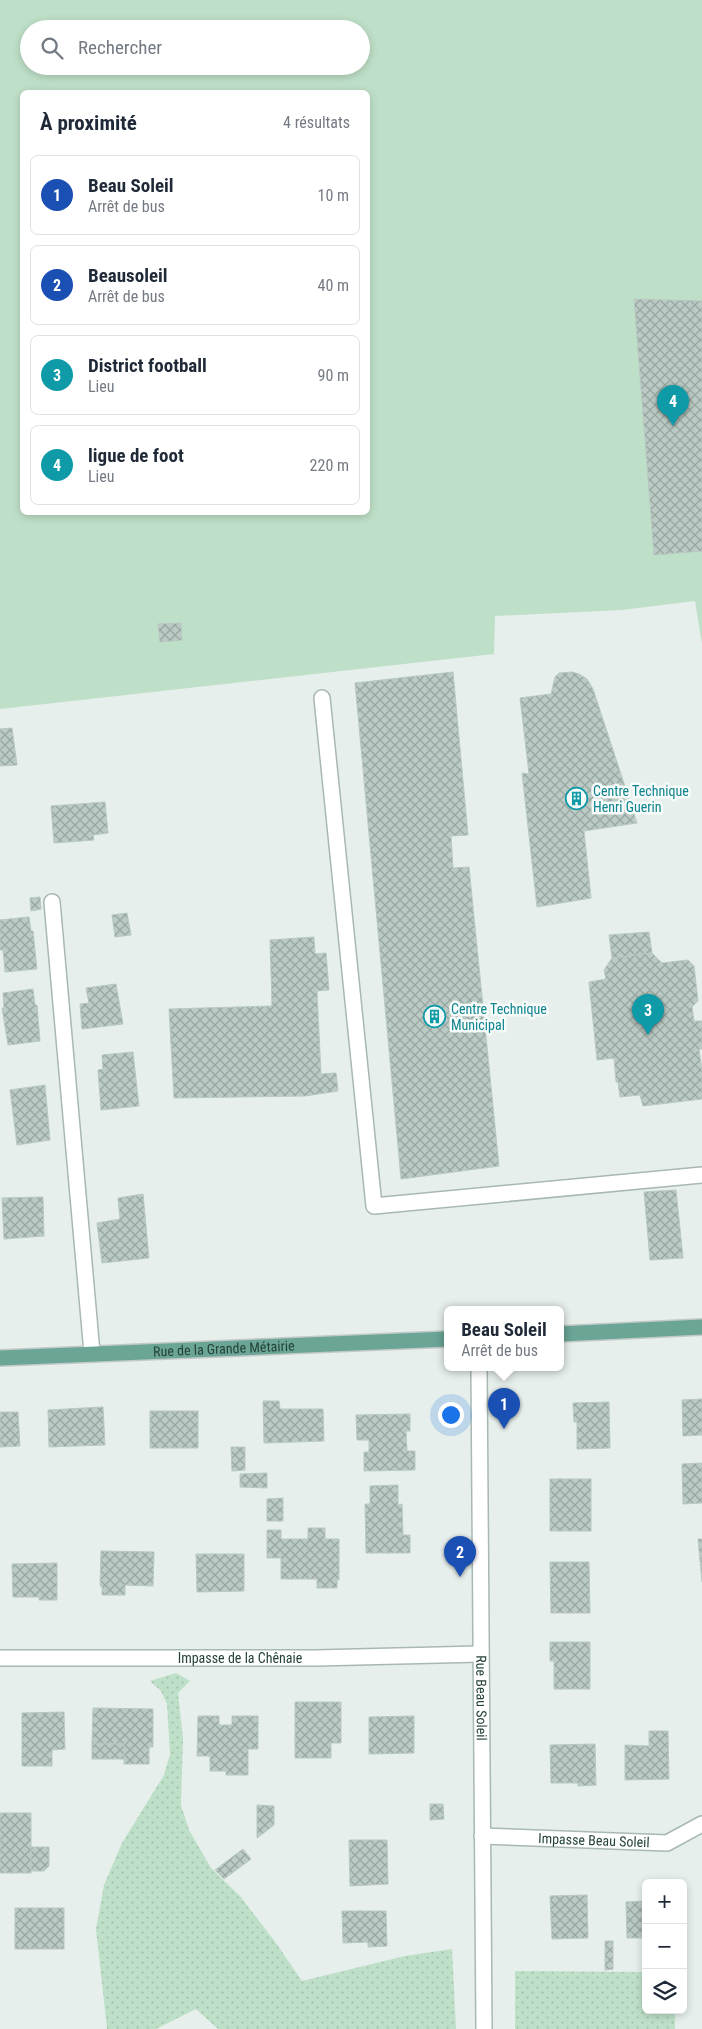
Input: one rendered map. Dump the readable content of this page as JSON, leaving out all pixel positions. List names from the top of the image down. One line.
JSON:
{"streets":{"main road":["Rue de la Grande Métairie"],"street":["Impasse de la Chênaie","Rue Beau Soleil","Impasse Beau Soleil"]},"crossings":[["Impasse de la Chênaie","Rue Beau Soleil"],["Rue Beau Soleil","Impasse Beau Soleil"]],"places":{"building":["Centre Technique Henri Guerin","Centre Technique Municipal"]},"page":{"search":"Rechercher","heading":["À proximité","4 résultats"],"list":[{"mark":"1","name":"Beau Soleil","note":"Arrêt de bus","value":"10 m"},{"mark":"2","name":"Beausoleil","note":"Arrêt de bus","value":"40 m"},{"mark":"3","name":"District football","note":"Lieu","value":"90 m"},{"mark":"4","name":"ligue de foot","note":"Lieu","value":"220 m"}],"pins":["4","3","1","2"],"popup":["Beau Soleil","Arrêt de bus"],"map_buttons":["+","−"]}}
